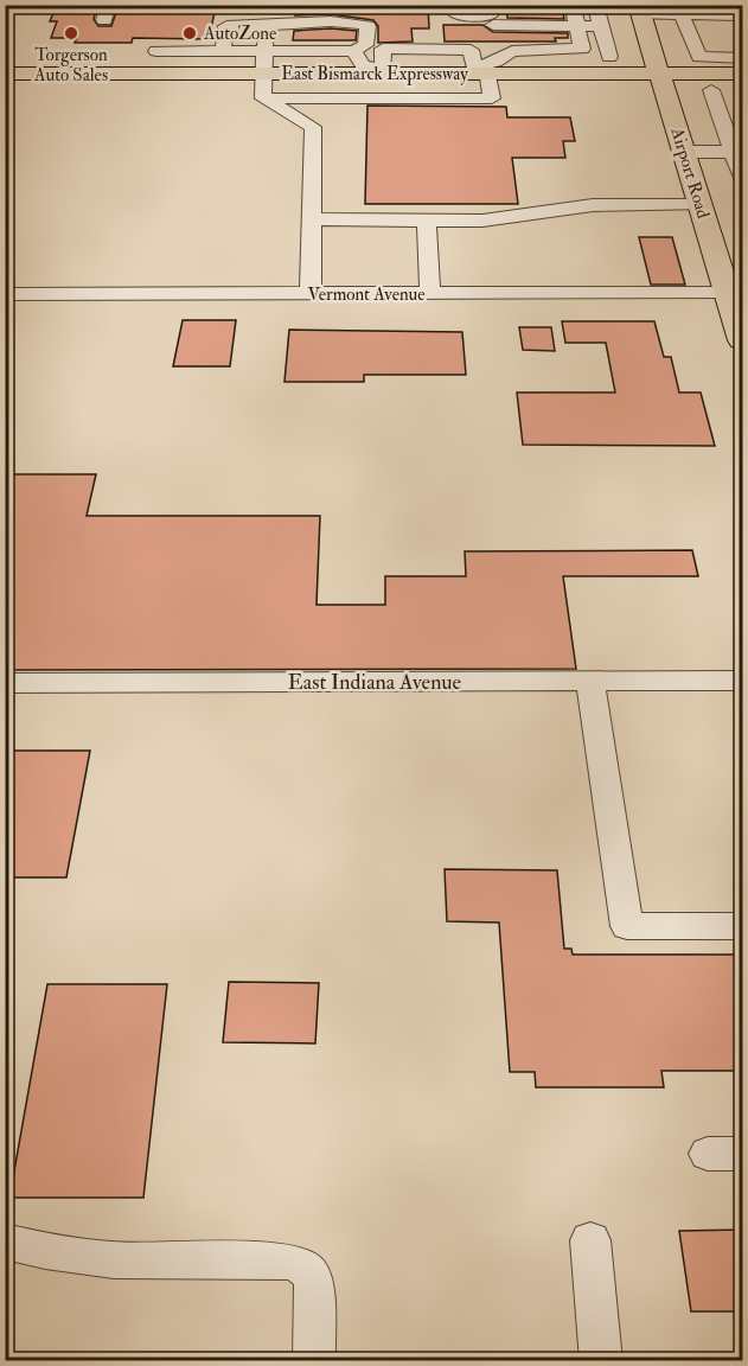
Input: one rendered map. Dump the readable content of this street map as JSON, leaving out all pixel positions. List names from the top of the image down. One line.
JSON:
{"streets":{"main road":["East Bismarck Expressway","Airport Road"],"street":["Vermont Avenue","East Indiana Avenue"]},"crossings":[["East Bismarck Expressway","Airport Road"],["Airport Road","Vermont Avenue"]],"places":["Torgerson Auto Sales","AutoZone"]}
